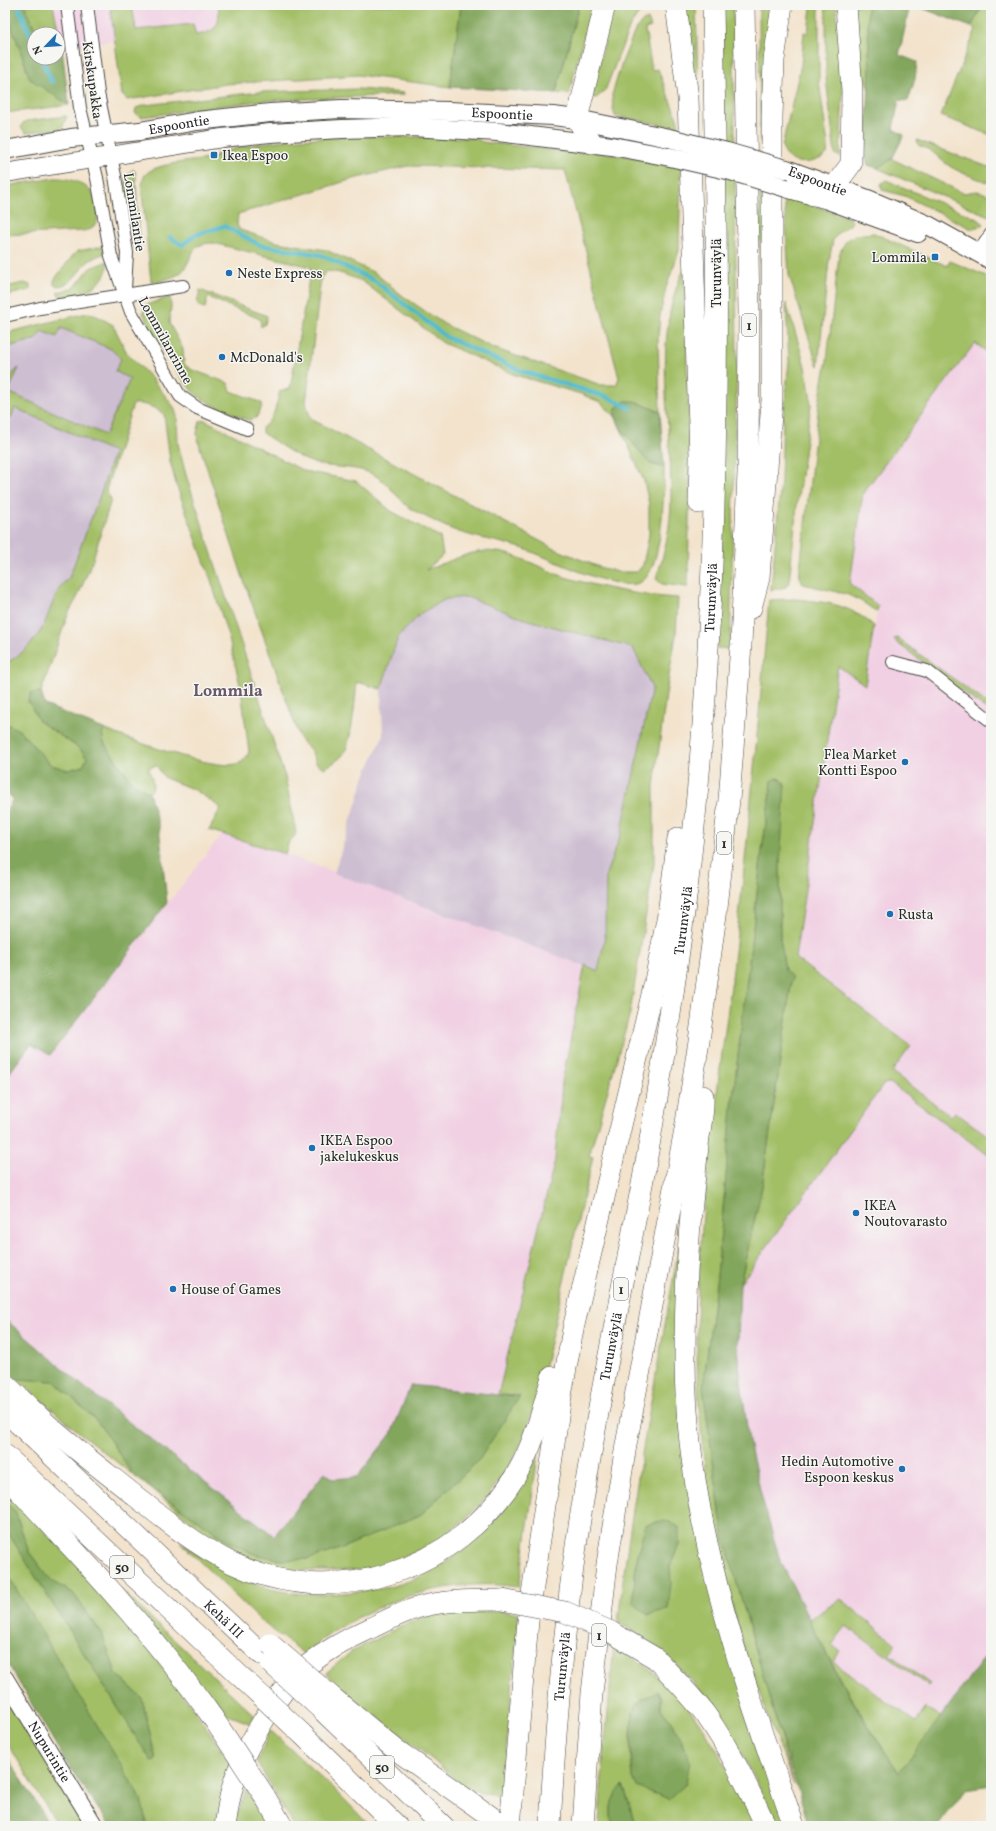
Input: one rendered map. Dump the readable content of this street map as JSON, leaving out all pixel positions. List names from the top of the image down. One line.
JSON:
{"streets":{"highway":["Turunväylä","1","50","Kehä III"],"main road":["Espoontie","Nupurintie"],"street":["Kirskupakka","Lommilantie","Lommilanrinne"]},"crossings":[["Kirskupakka","Espoontie"],["Kirskupakka","Lommilantie"],["Espoontie","Lommilantie"],["Lommilantie","Lommilanrinne"]],"districts":["Lommila"],"places":{"transit":["Ikea Espoo","Lommila"],"other":["Neste Express","McDonald's","Flea Market Kontti Espoo","Rusta","IKEA Espoo jakelukeskus","IKEA Noutovarasto","House of Games","Hedin Automotive Espoon keskus"]},"north":"bottom left"}
